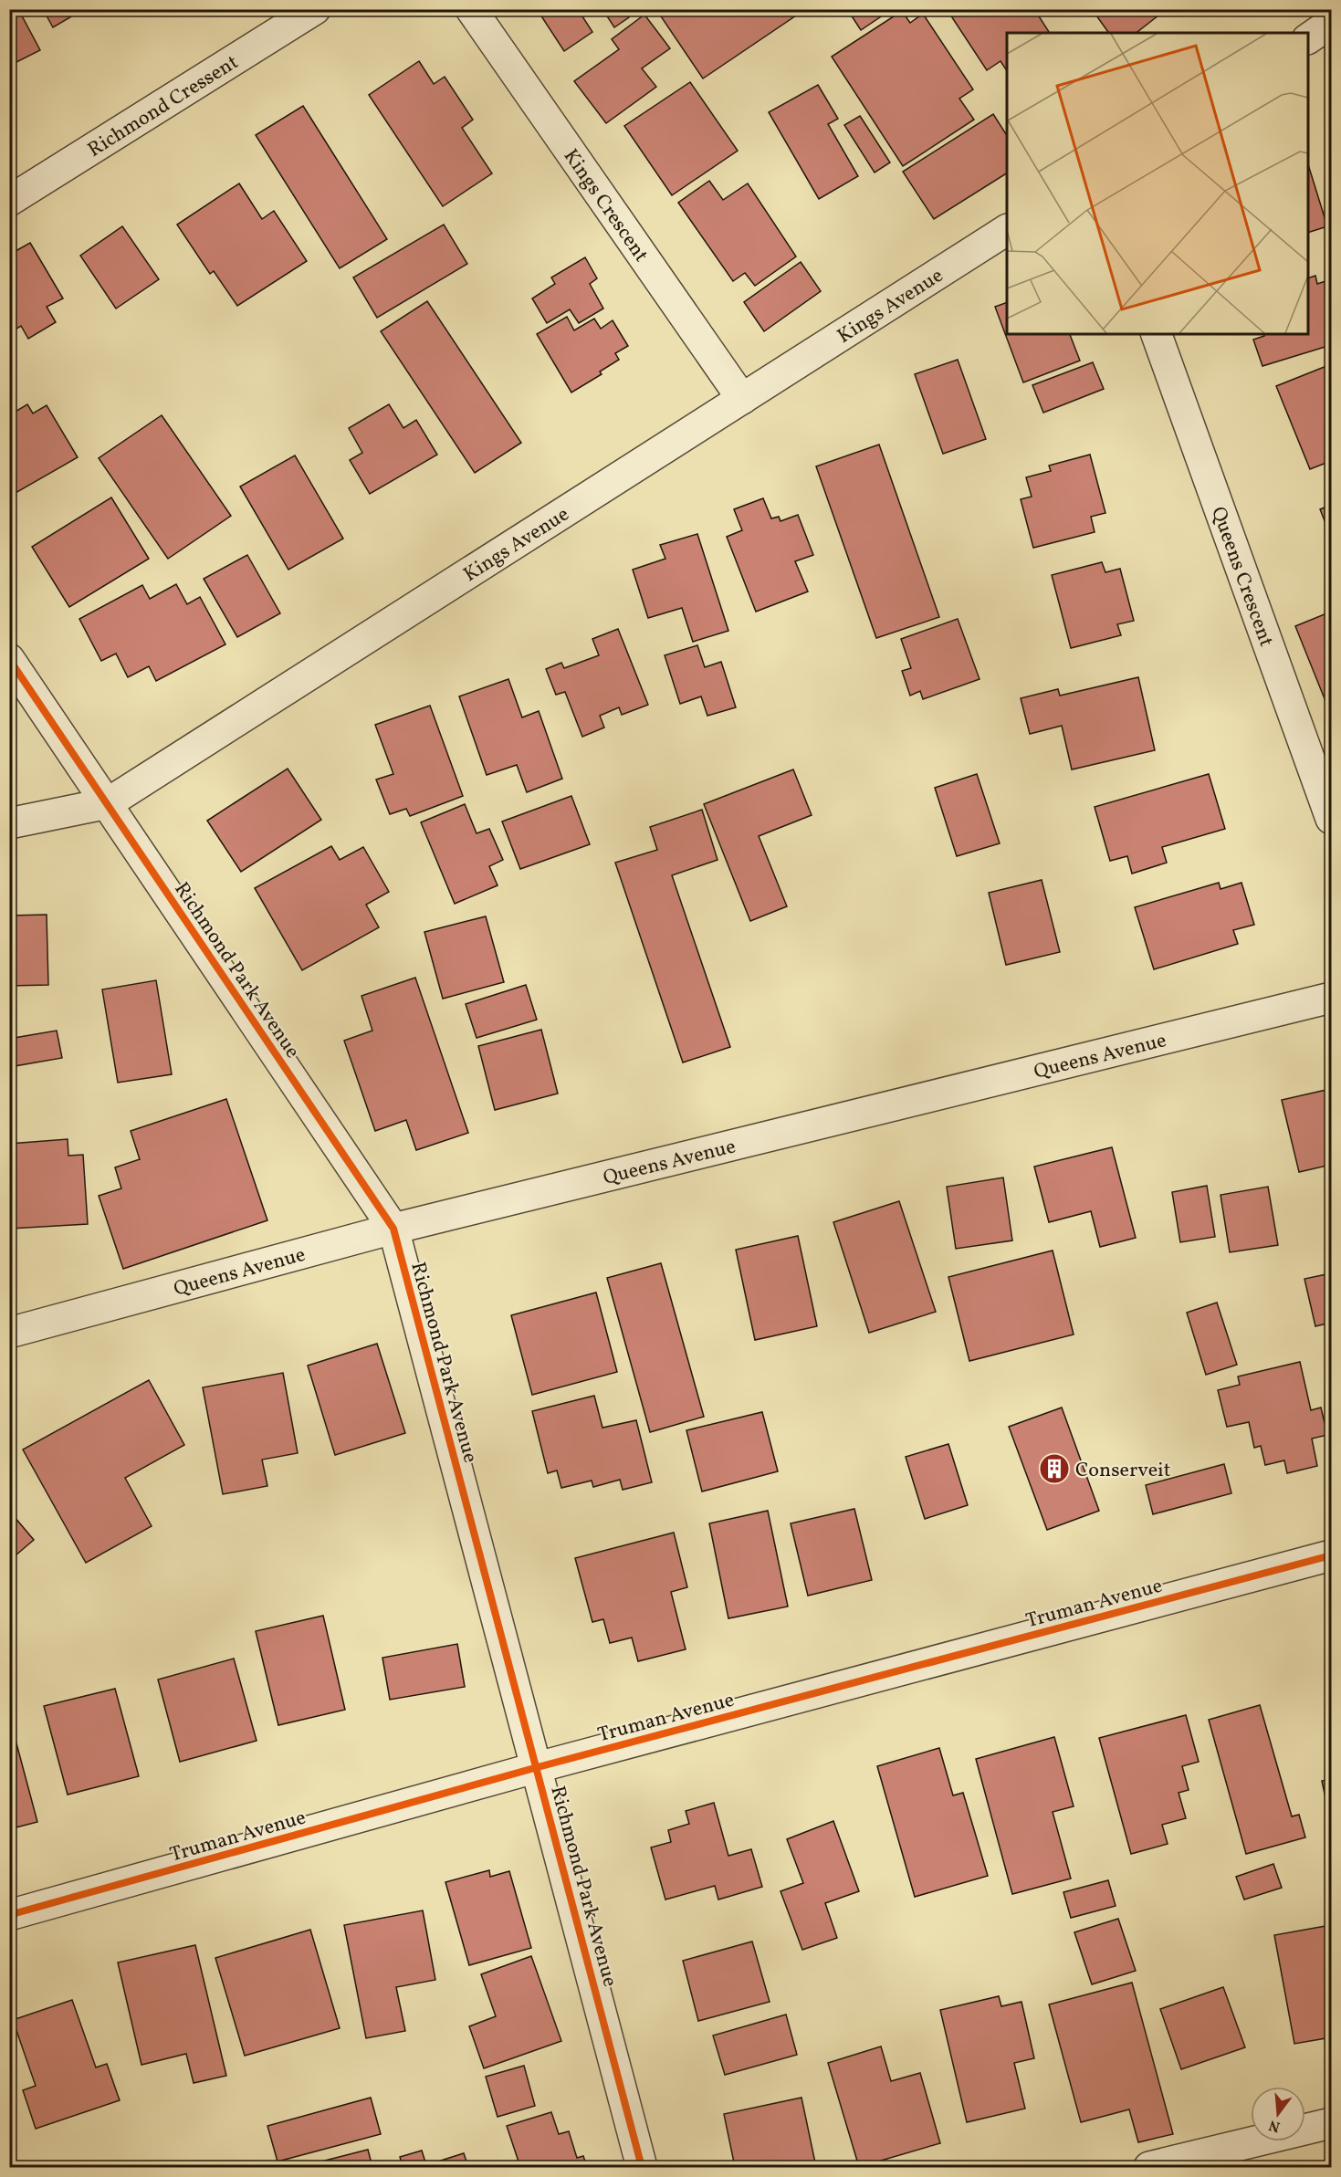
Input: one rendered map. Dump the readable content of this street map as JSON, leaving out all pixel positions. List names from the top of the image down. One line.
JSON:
{"streets":{"street":["Richmond Cressent","Kings Crescent","Kings Avenue","Queens Crescent","Richmond Park Avenue","Queens Avenue","Truman Avenue"]},"crossings":[["Kings Crescent","Kings Avenue"],["Kings Avenue","Richmond Park Avenue"],["Richmond Park Avenue","Queens Avenue"],["Richmond Park Avenue","Truman Avenue"]],"places":{"building":["Conserveit"]},"north":"bottom"}
